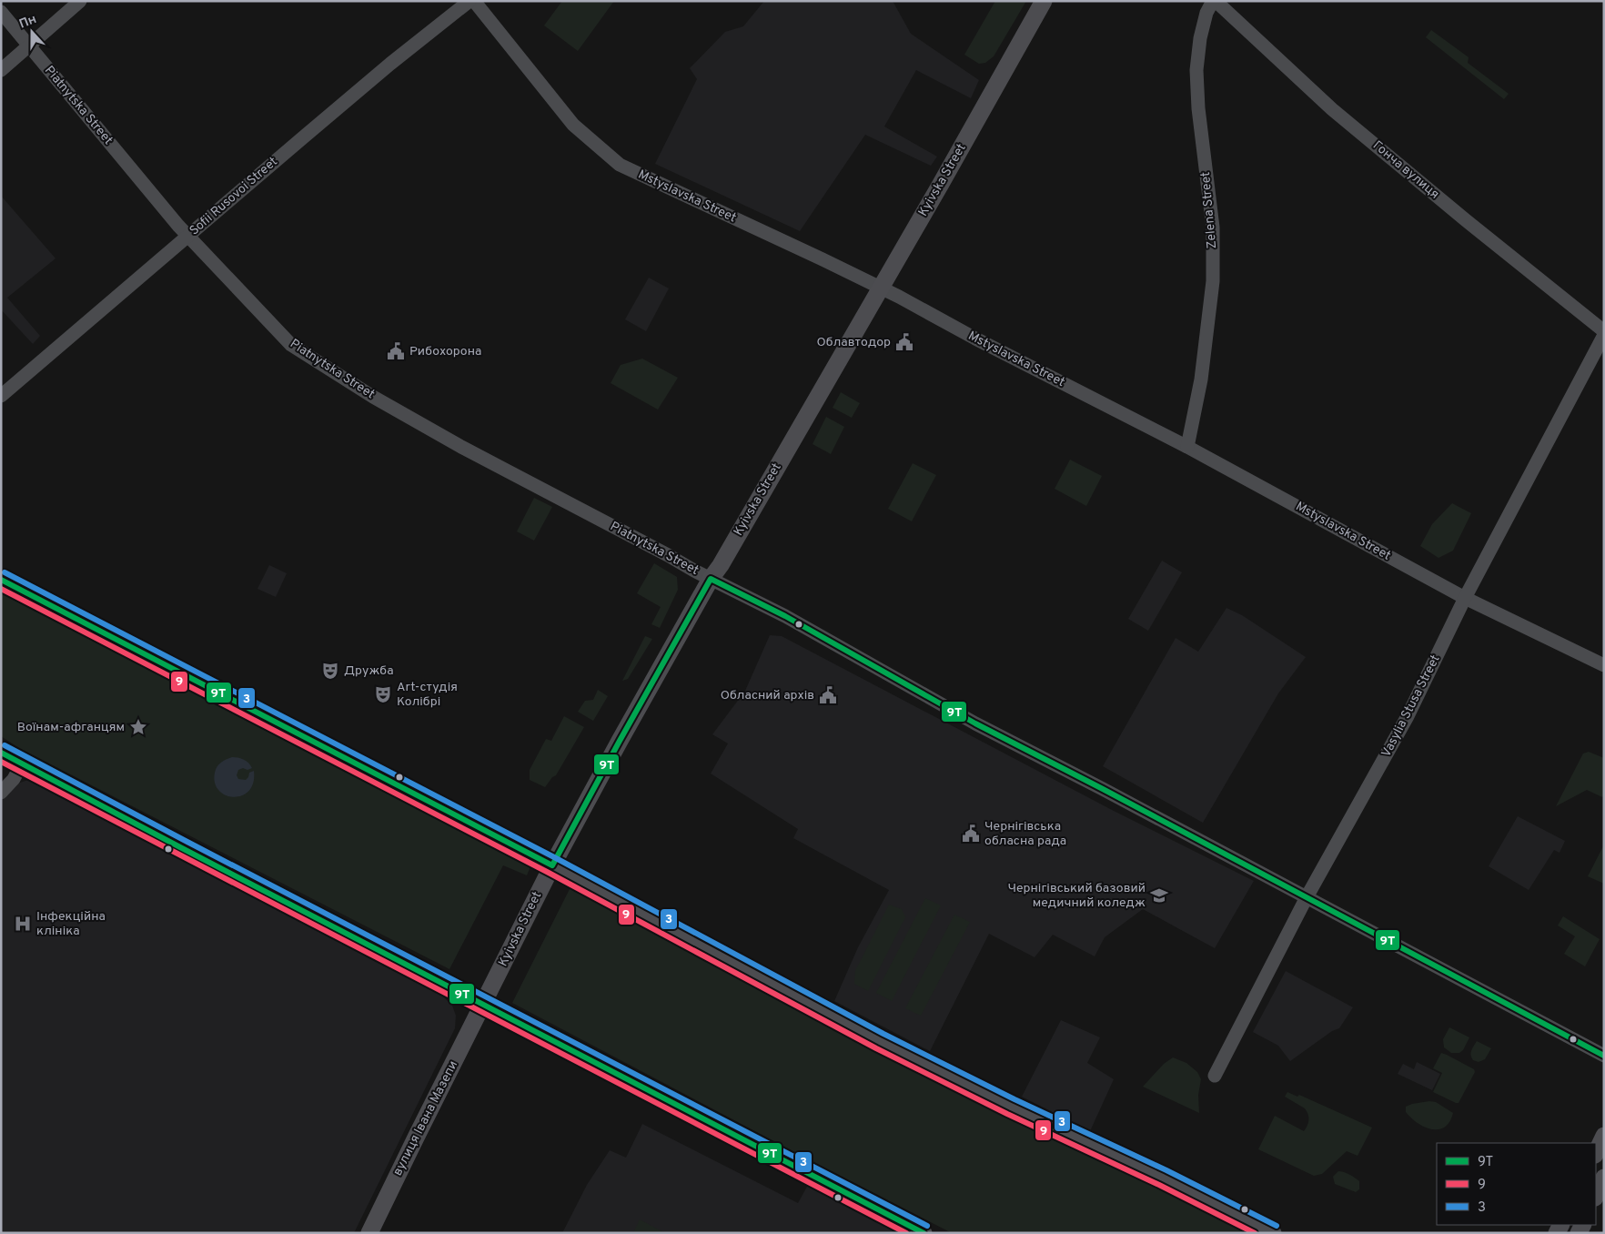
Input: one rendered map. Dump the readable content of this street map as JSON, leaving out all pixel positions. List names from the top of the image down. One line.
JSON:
{"streets":{"main road":["Kyivska Street","вулиця Івана Мазепи"],"street":["Piatnytska Street","Гонча вулиця","Sofii Rusovoi Street","Mstyslavska Street","Zelena Street","Vasylia Stusa Street"]},"crossings":[["Piatnytska Street","Kyivska Street"],["Piatnytska Street","Sofii Rusovoi Street"],["Piatnytska Street","Vasylia Stusa Street"],["Гонча вулиця","Zelena Street"],["Kyivska Street","Mstyslavska Street"],["Kyivska Street","вулиця Івана Мазепи"],["Mstyslavska Street","Zelena Street"],["Mstyslavska Street","Vasylia Stusa Street"]],"places":{"public building":["Облавтодор","Рибохорона","Обласний архів","Чернігівська обласна рада"],"theatre":["Дружба","Art-студія Колібрі"],"place":["Воїнам-афганцям"],"school or university":["Чернігівський базовий медичний коледж"],"hospital":["Інфекційна клініка"]},"lines":["transit line 3","transit line 9Т","transit line 9"],"legend":["9Т","9","3"],"north":"top"}
